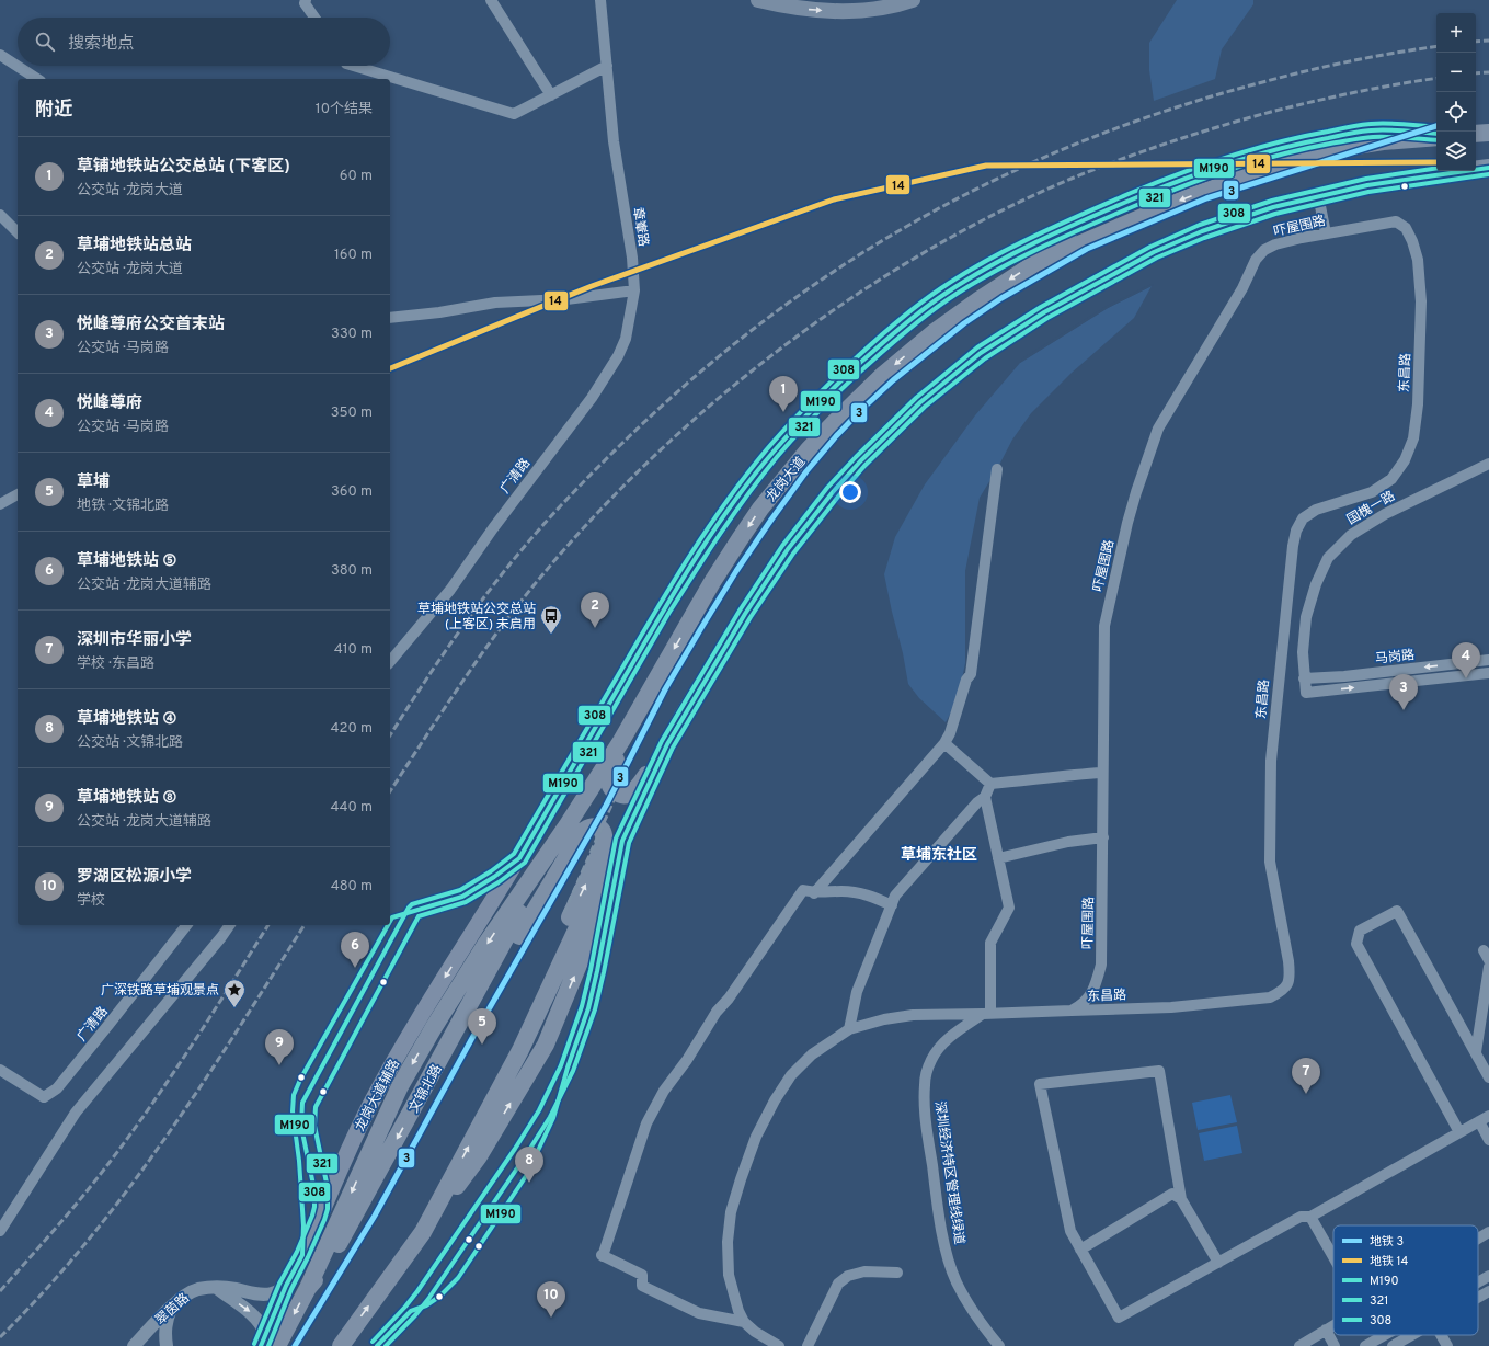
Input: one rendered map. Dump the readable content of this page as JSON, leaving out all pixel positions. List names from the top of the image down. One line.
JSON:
{"streets":{"highway":["龙岗大道","文锦北路"],"main road":["龙岗大道辅路"],"street":["吓屋围路","章輋路","东昌路","广清路","国槐一路","马岗路","深圳经济特区管理线绿道","翠茵路"]},"crossings":[["吓屋围路","东昌路"],["章輋路","广清路"],["龙岗大道","文锦北路"],["龙岗大道","龙岗大道辅路"],["国槐一路","马岗路"],["龙岗大道辅路","翠茵路"]],"one_way":["龙岗大道辅路"],"districts":["草埔东社区"],"places":{"bus stop":["草埔地铁站公交总站 (上客区) 未启用"],"place":["广深铁路草埔观景点"]},"lines":["transit line 308","metro line 3","transit line M190","transit line 321","metro line 14"],"legend":["地铁 3","地铁 14","M190","321","308"],"page":{"map_buttons":["+","−"],"search":"搜索地点","heading":["附近","10个结果"],"list":[{"mark":"1","name":"草铺地铁站公交总站 (下客区)","note":"公交站 · 龙岗大道","value":"60 m"},{"mark":"2","name":"草埔地铁站总站","note":"公交站 · 龙岗大道","value":"160 m"},{"mark":"3","name":"悦峰尊府公交首末站","note":"公交站 · 马岗路","value":"330 m"},{"mark":"4","name":"悦峰尊府","note":"公交站 · 马岗路","value":"350 m"},{"mark":"5","name":"草埔","note":"地铁 · 文锦北路","value":"360 m"},{"mark":"6","name":"草埔地铁站 ⑤","note":"公交站 · 龙岗大道辅路","value":"380 m"},{"mark":"7","name":"深圳市华丽小学","note":"学校 · 东昌路","value":"410 m"},{"mark":"8","name":"草埔地铁站 ④","note":"公交站 · 文锦北路","value":"420 m"},{"mark":"9","name":"草埔地铁站 ⑧","note":"公交站 · 龙岗大道辅路","value":"440 m"},{"mark":"10","name":"罗湖区松源小学","note":"学校","value":"480 m"}],"pins":["1","2","4","3","6","5","9","7","8","10"]}}
